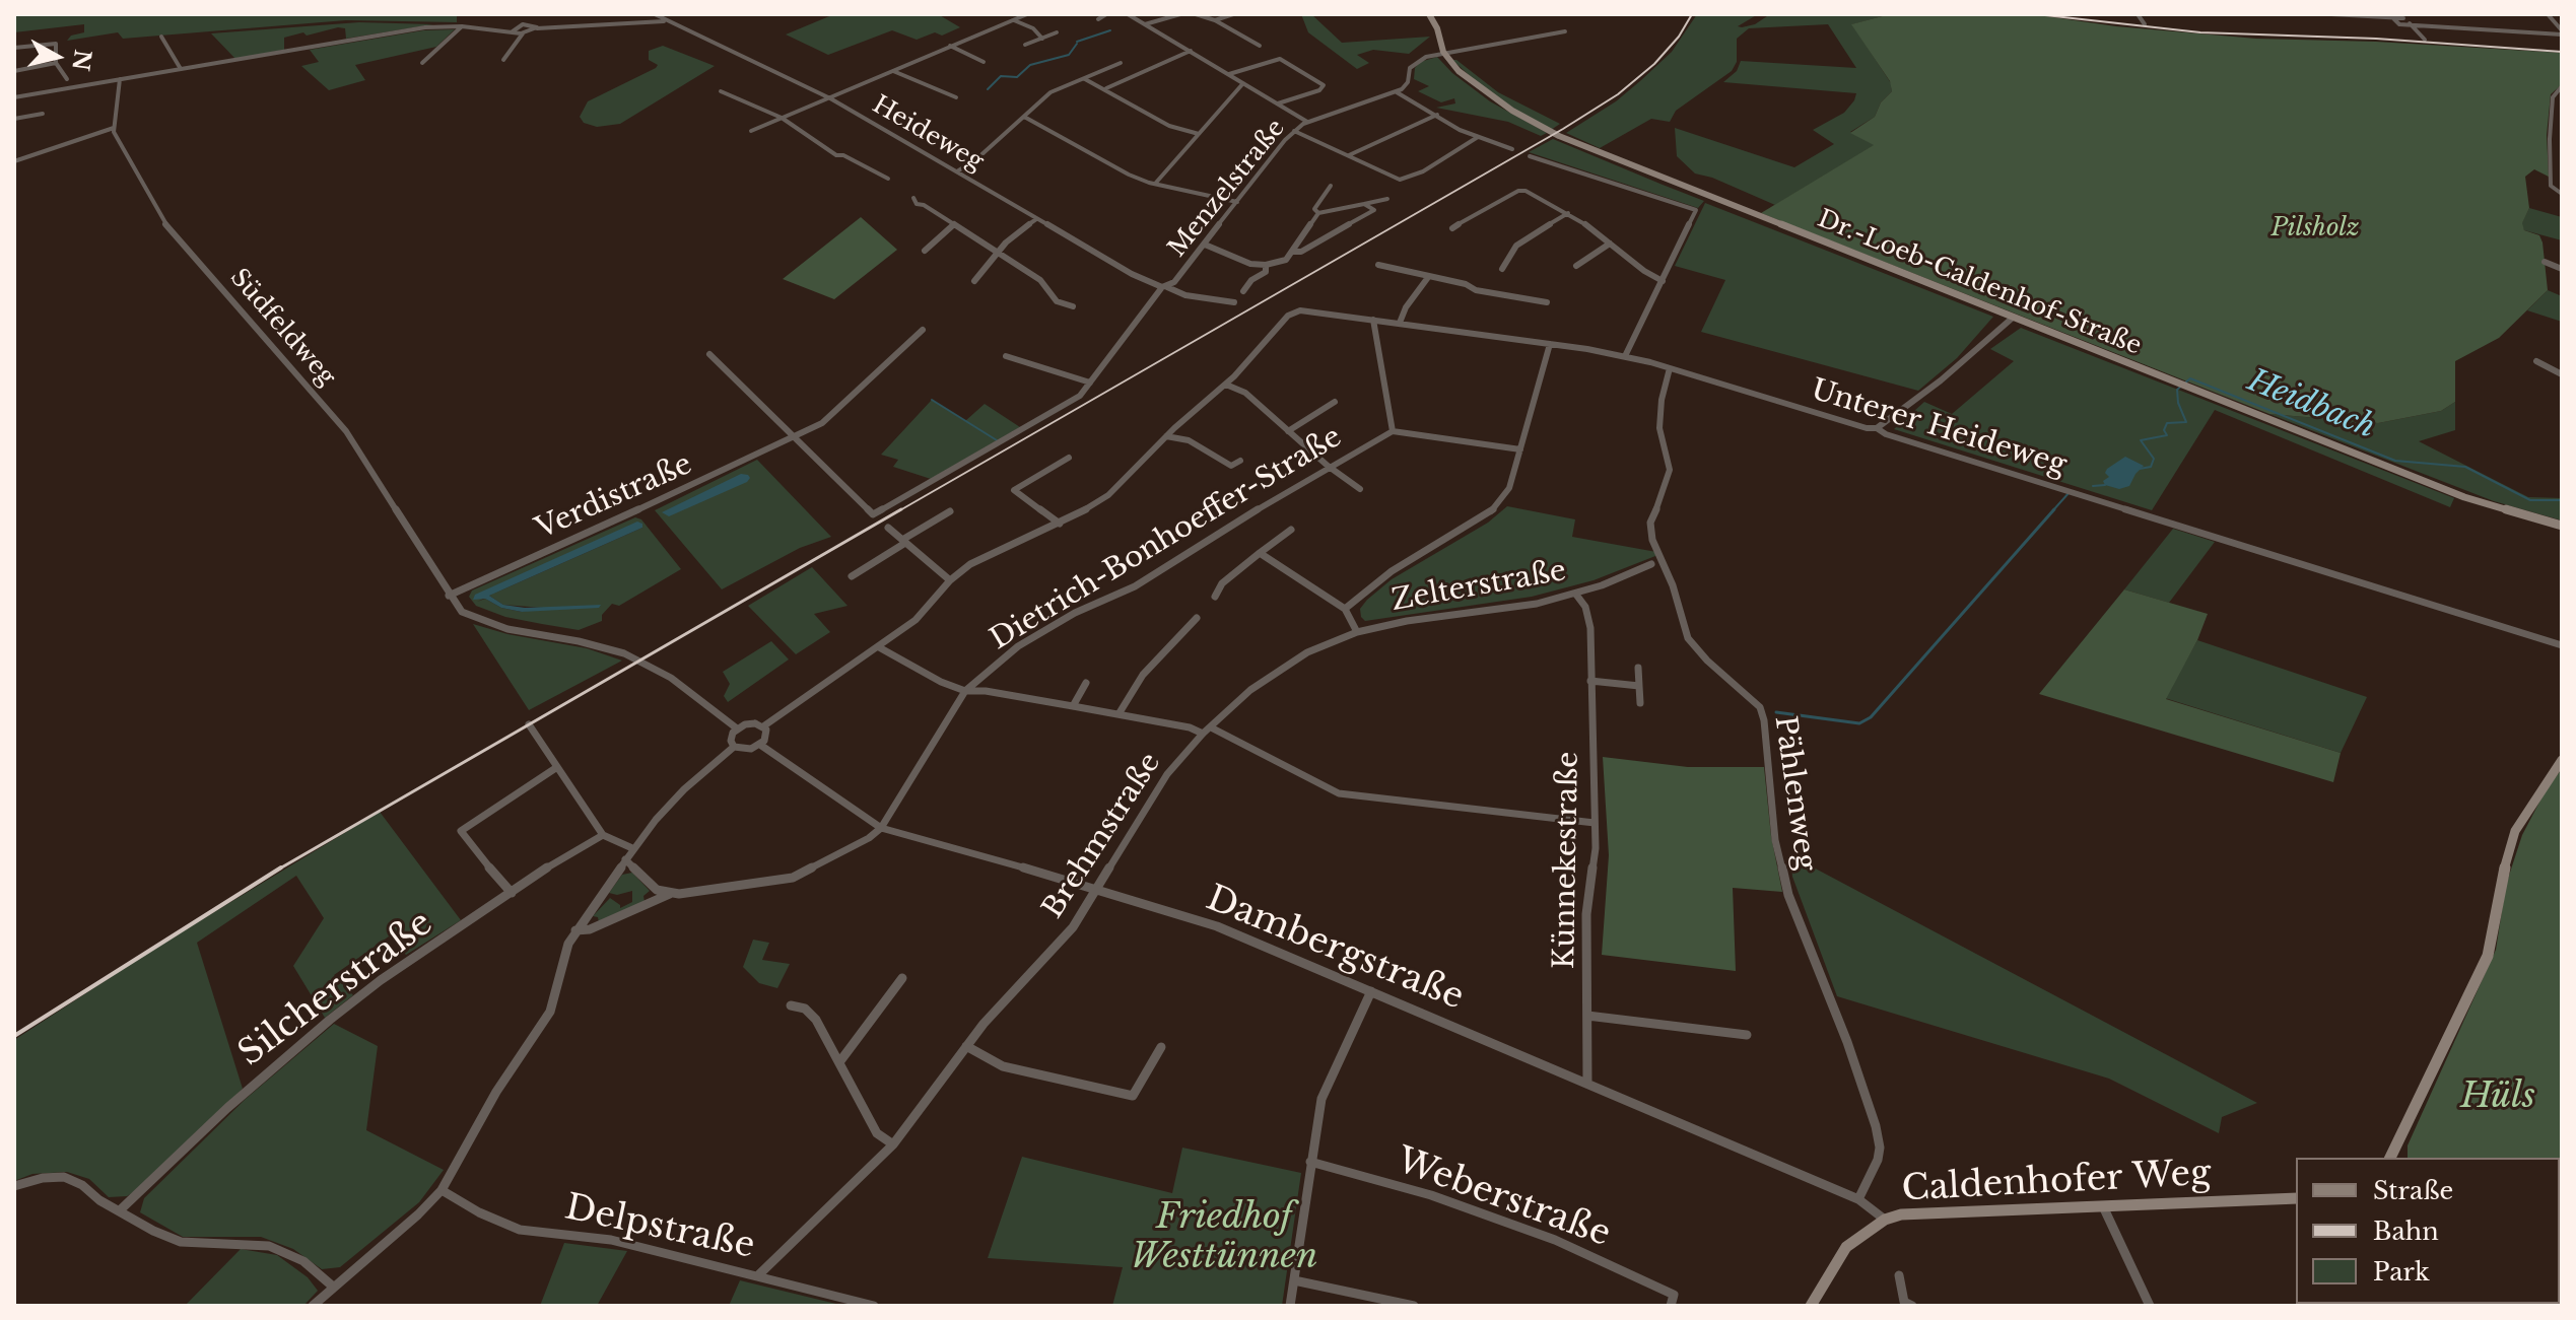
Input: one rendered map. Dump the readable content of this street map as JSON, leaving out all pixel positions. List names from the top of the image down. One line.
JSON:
{"streets":{"main road":["Dr.-Loeb-Caldenhof-Straße","Caldenhofer Weg"],"street":["Heideweg","Menzelstraße","Südfeldweg","Unterer Heideweg","Verdistraße","Dietrich-Bonhoeffer-Straße","Zelterstraße","Pählenweg","Brehmstraße","Künnekestraße","Dambergstraße","Silcherstraße","Weberstraße","Delpstraße"]},"crossings":[["Heideweg","Menzelstraße"],["Menzelstraße","Verdistraße"],["Südfeldweg","Verdistraße"],["Südfeldweg","Dambergstraße"],["Unterer Heideweg","Pählenweg"],["Dietrich-Bonhoeffer-Straße","Dambergstraße"],["Zelterstraße","Brehmstraße"],["Zelterstraße","Künnekestraße"],["Pählenweg","Dambergstraße"],["Brehmstraße","Dambergstraße"],["Brehmstraße","Delpstraße"],["Künnekestraße","Dambergstraße"],["Dambergstraße","Caldenhofer Weg"]],"water":["Heidbach"],"parks":["Pilsholz","Hüls","Friedhof Westtünnen"],"legend":["Straße","Bahn","Park"],"north":"right"}
